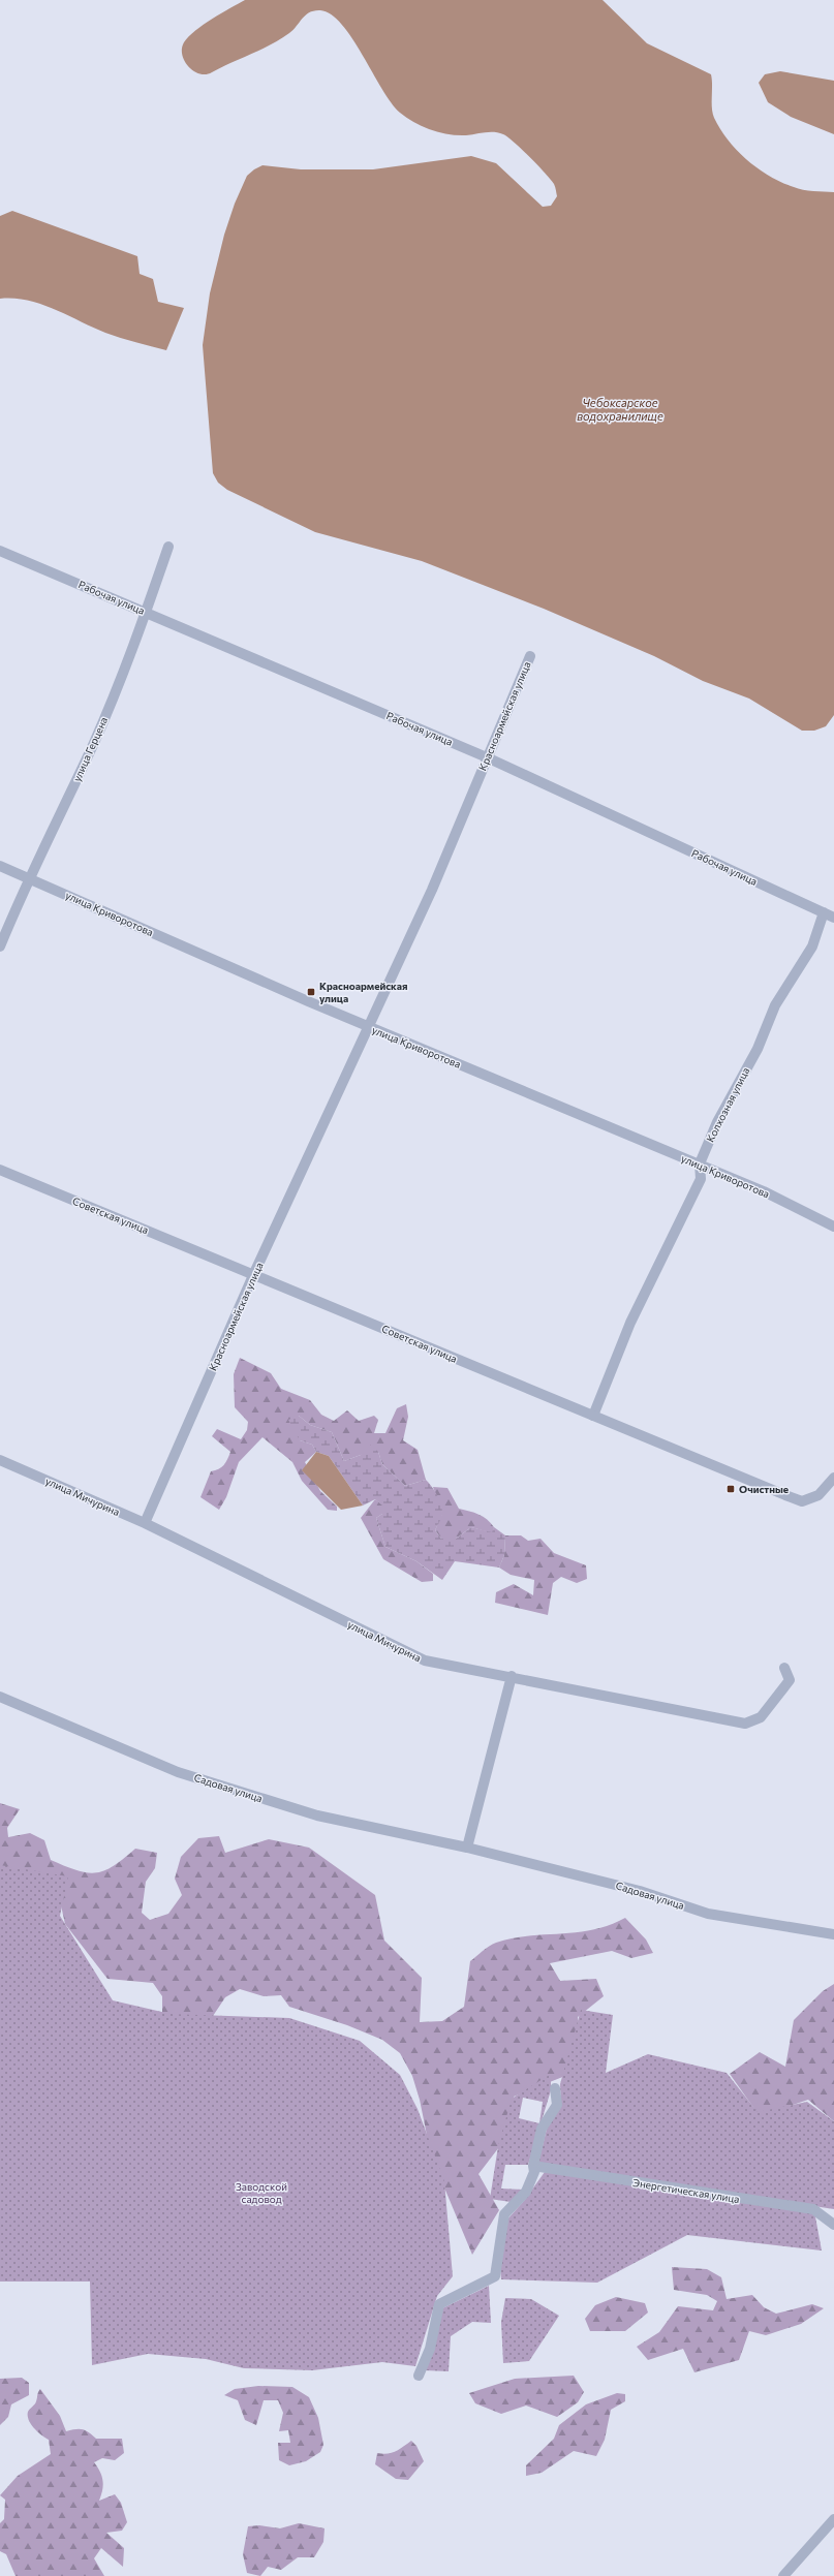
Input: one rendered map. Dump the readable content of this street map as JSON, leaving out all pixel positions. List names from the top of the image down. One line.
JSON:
{"streets":{"street":["Рабочая улица","Красноармейская улица","улица Герцена","улица Криворотова","Колхозная улица","Советская улица","улица Мичурина","Садовая улица","Энергетическая улица"]},"crossings":[["Рабочая улица","Красноармейская улица"],["Рабочая улица","улица Герцена"],["Рабочая улица","Колхозная улица"],["Красноармейская улица","улица Криворотова"],["Красноармейская улица","Советская улица"],["Красноармейская улица","улица Мичурина"],["улица Герцена","улица Криворотова"],["улица Криворотова","Колхозная улица"],["Колхозная улица","Советская улица"]],"water":["Чебоксарское водохранилище"],"parks":["Заводской садовод"],"places":{"transit":["Красноармейская улица","Очистные"]}}
